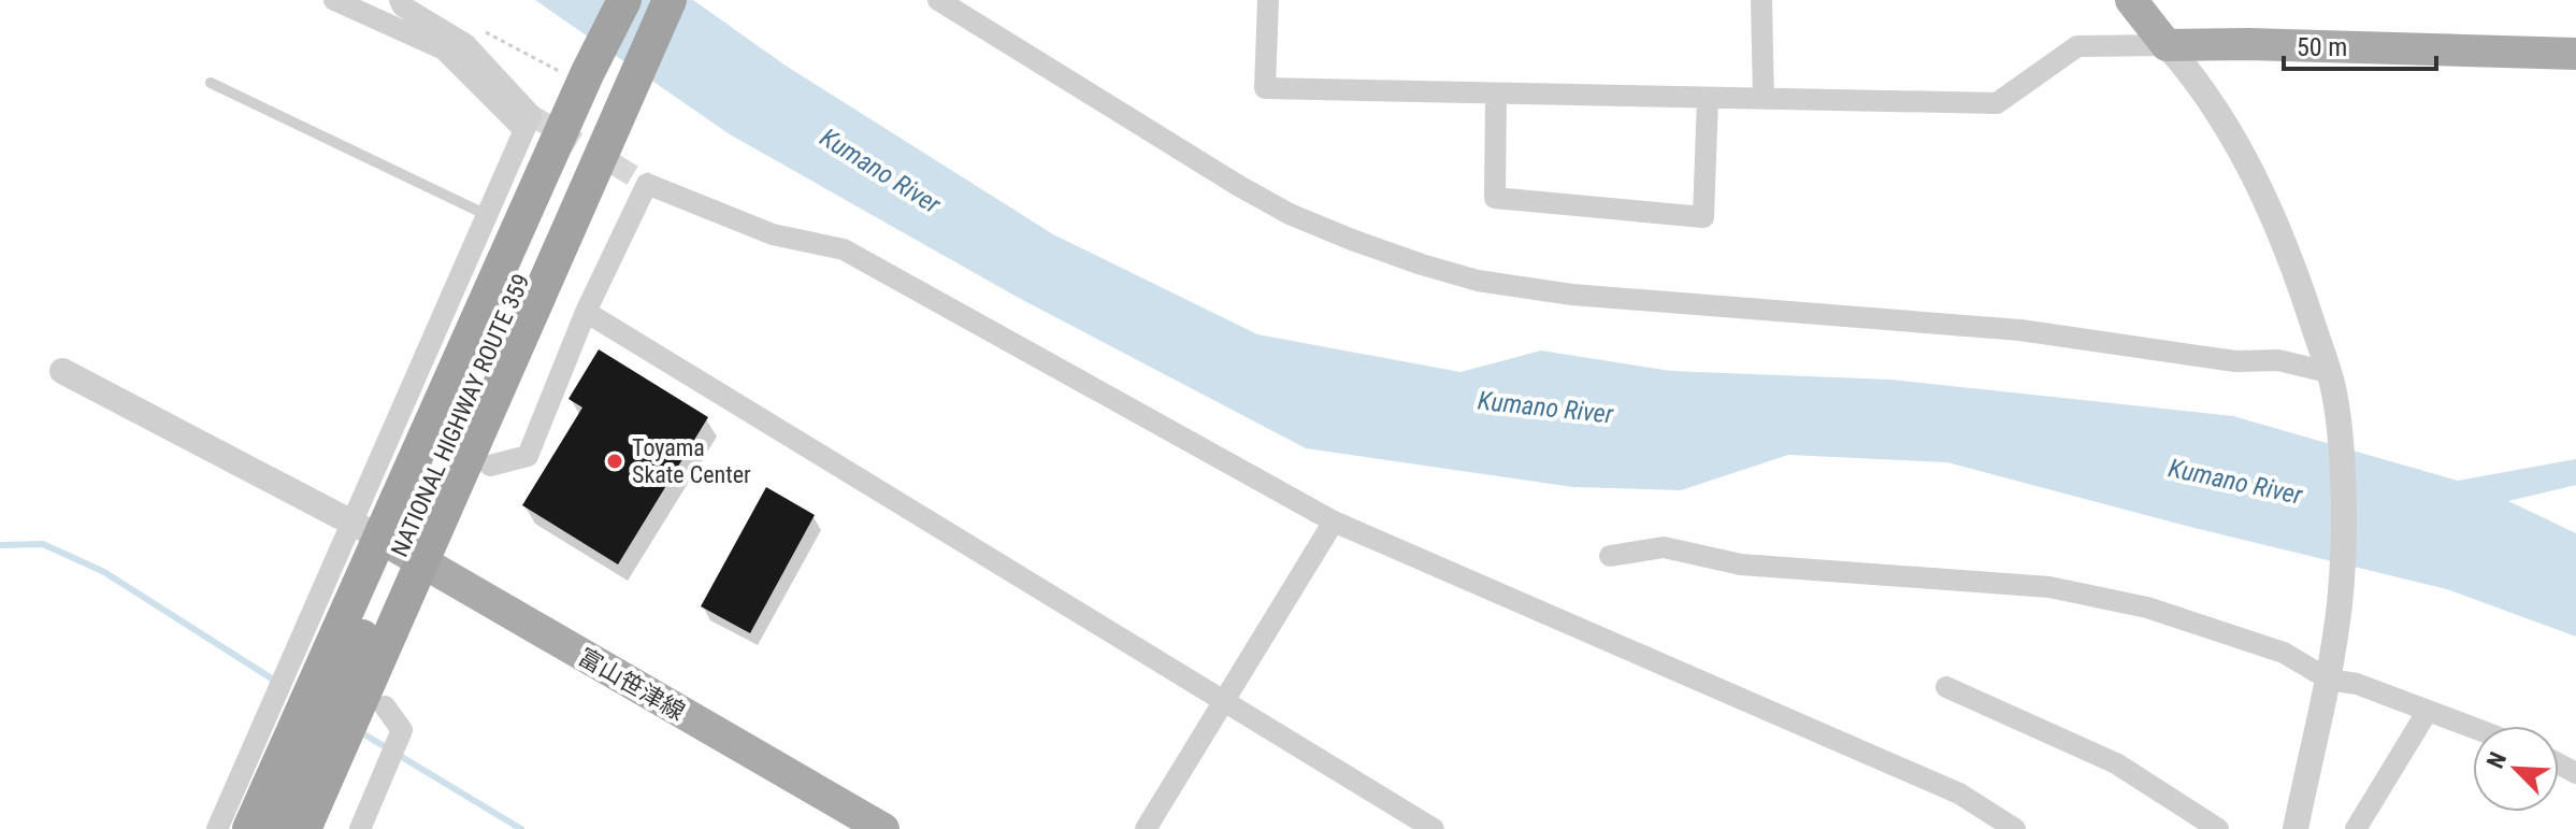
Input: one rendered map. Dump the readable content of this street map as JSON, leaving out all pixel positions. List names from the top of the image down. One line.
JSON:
{"streets":{"highway":["NATIONAL HIGHWAY ROUTE 359"],"main road":["富山笹津線"]},"water":["Kumano River"],"places":["Toyama Skate Center"],"scale_bar":"50 m","north":"top left"}
